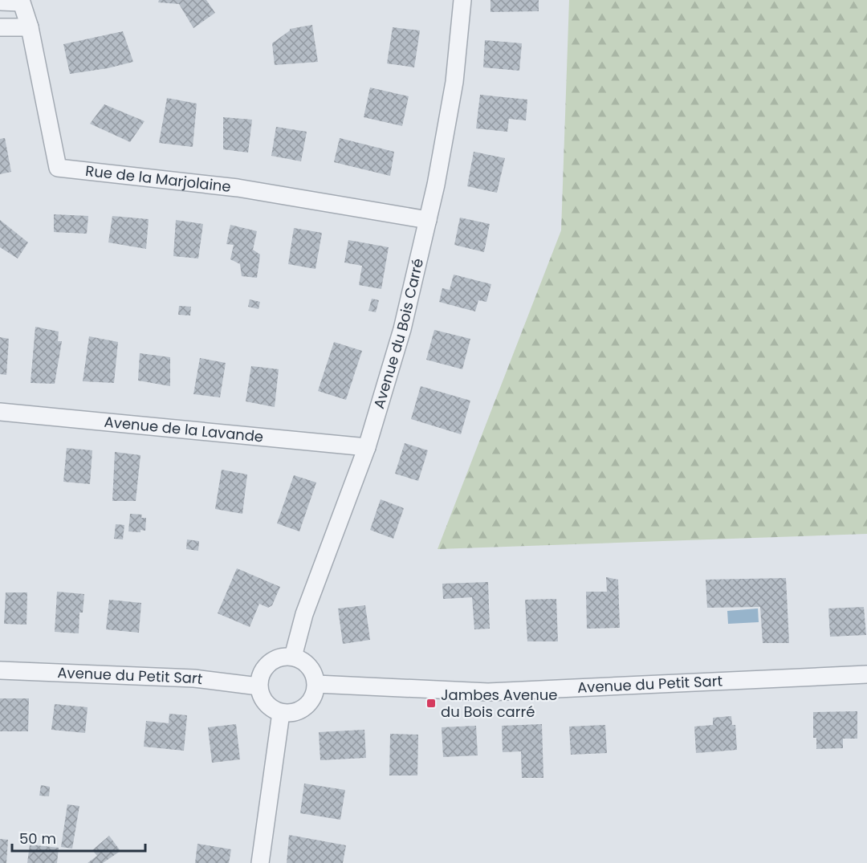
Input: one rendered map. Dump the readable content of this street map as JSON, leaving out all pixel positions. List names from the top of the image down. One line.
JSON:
{"streets":{"street":["Rue de la Marjolaine","Avenue du Bois Carré","Avenue de la Lavande","Avenue du Petit Sart"]},"crossings":[["Rue de la Marjolaine","Avenue du Bois Carré"],["Avenue du Bois Carré","Avenue de la Lavande"],["Avenue du Bois Carré","Avenue du Petit Sart"]],"places":{"transit":["Jambes Avenue du Bois carré"]},"scale_bar":"50 m"}
